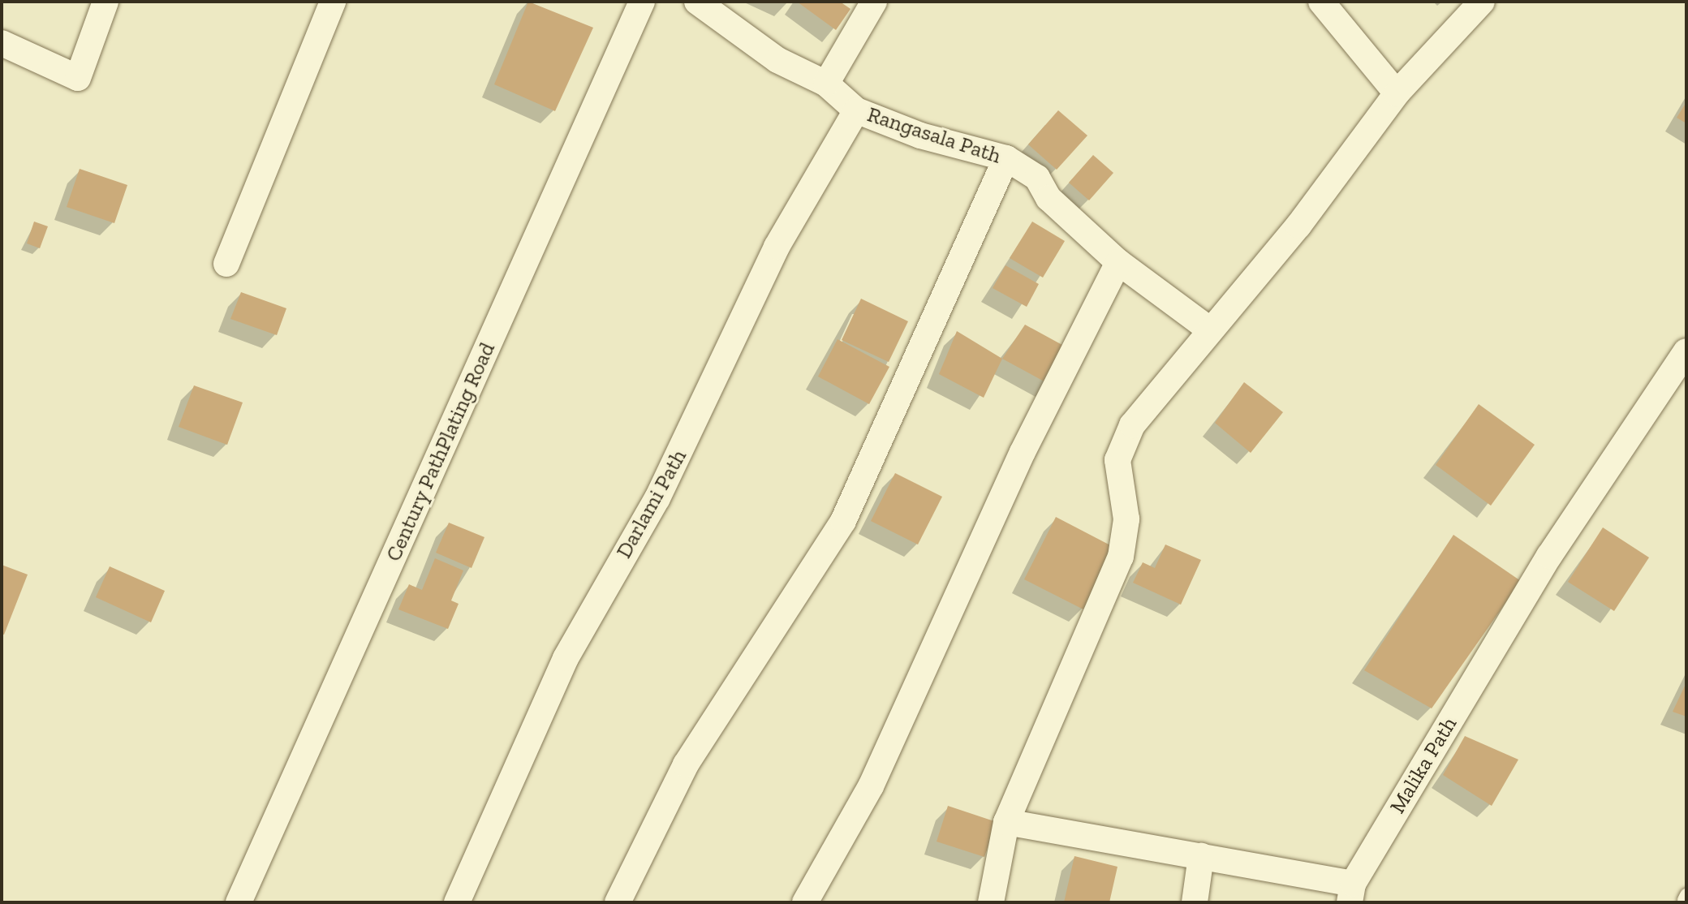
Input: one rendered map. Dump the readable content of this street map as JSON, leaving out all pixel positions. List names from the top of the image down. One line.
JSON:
{"streets":{"street":["Rangasala Path","Century PathPlating Road","Darlami Path","Malika Path"]},"crossings":[["Rangasala Path","Darlami Path"]]}
